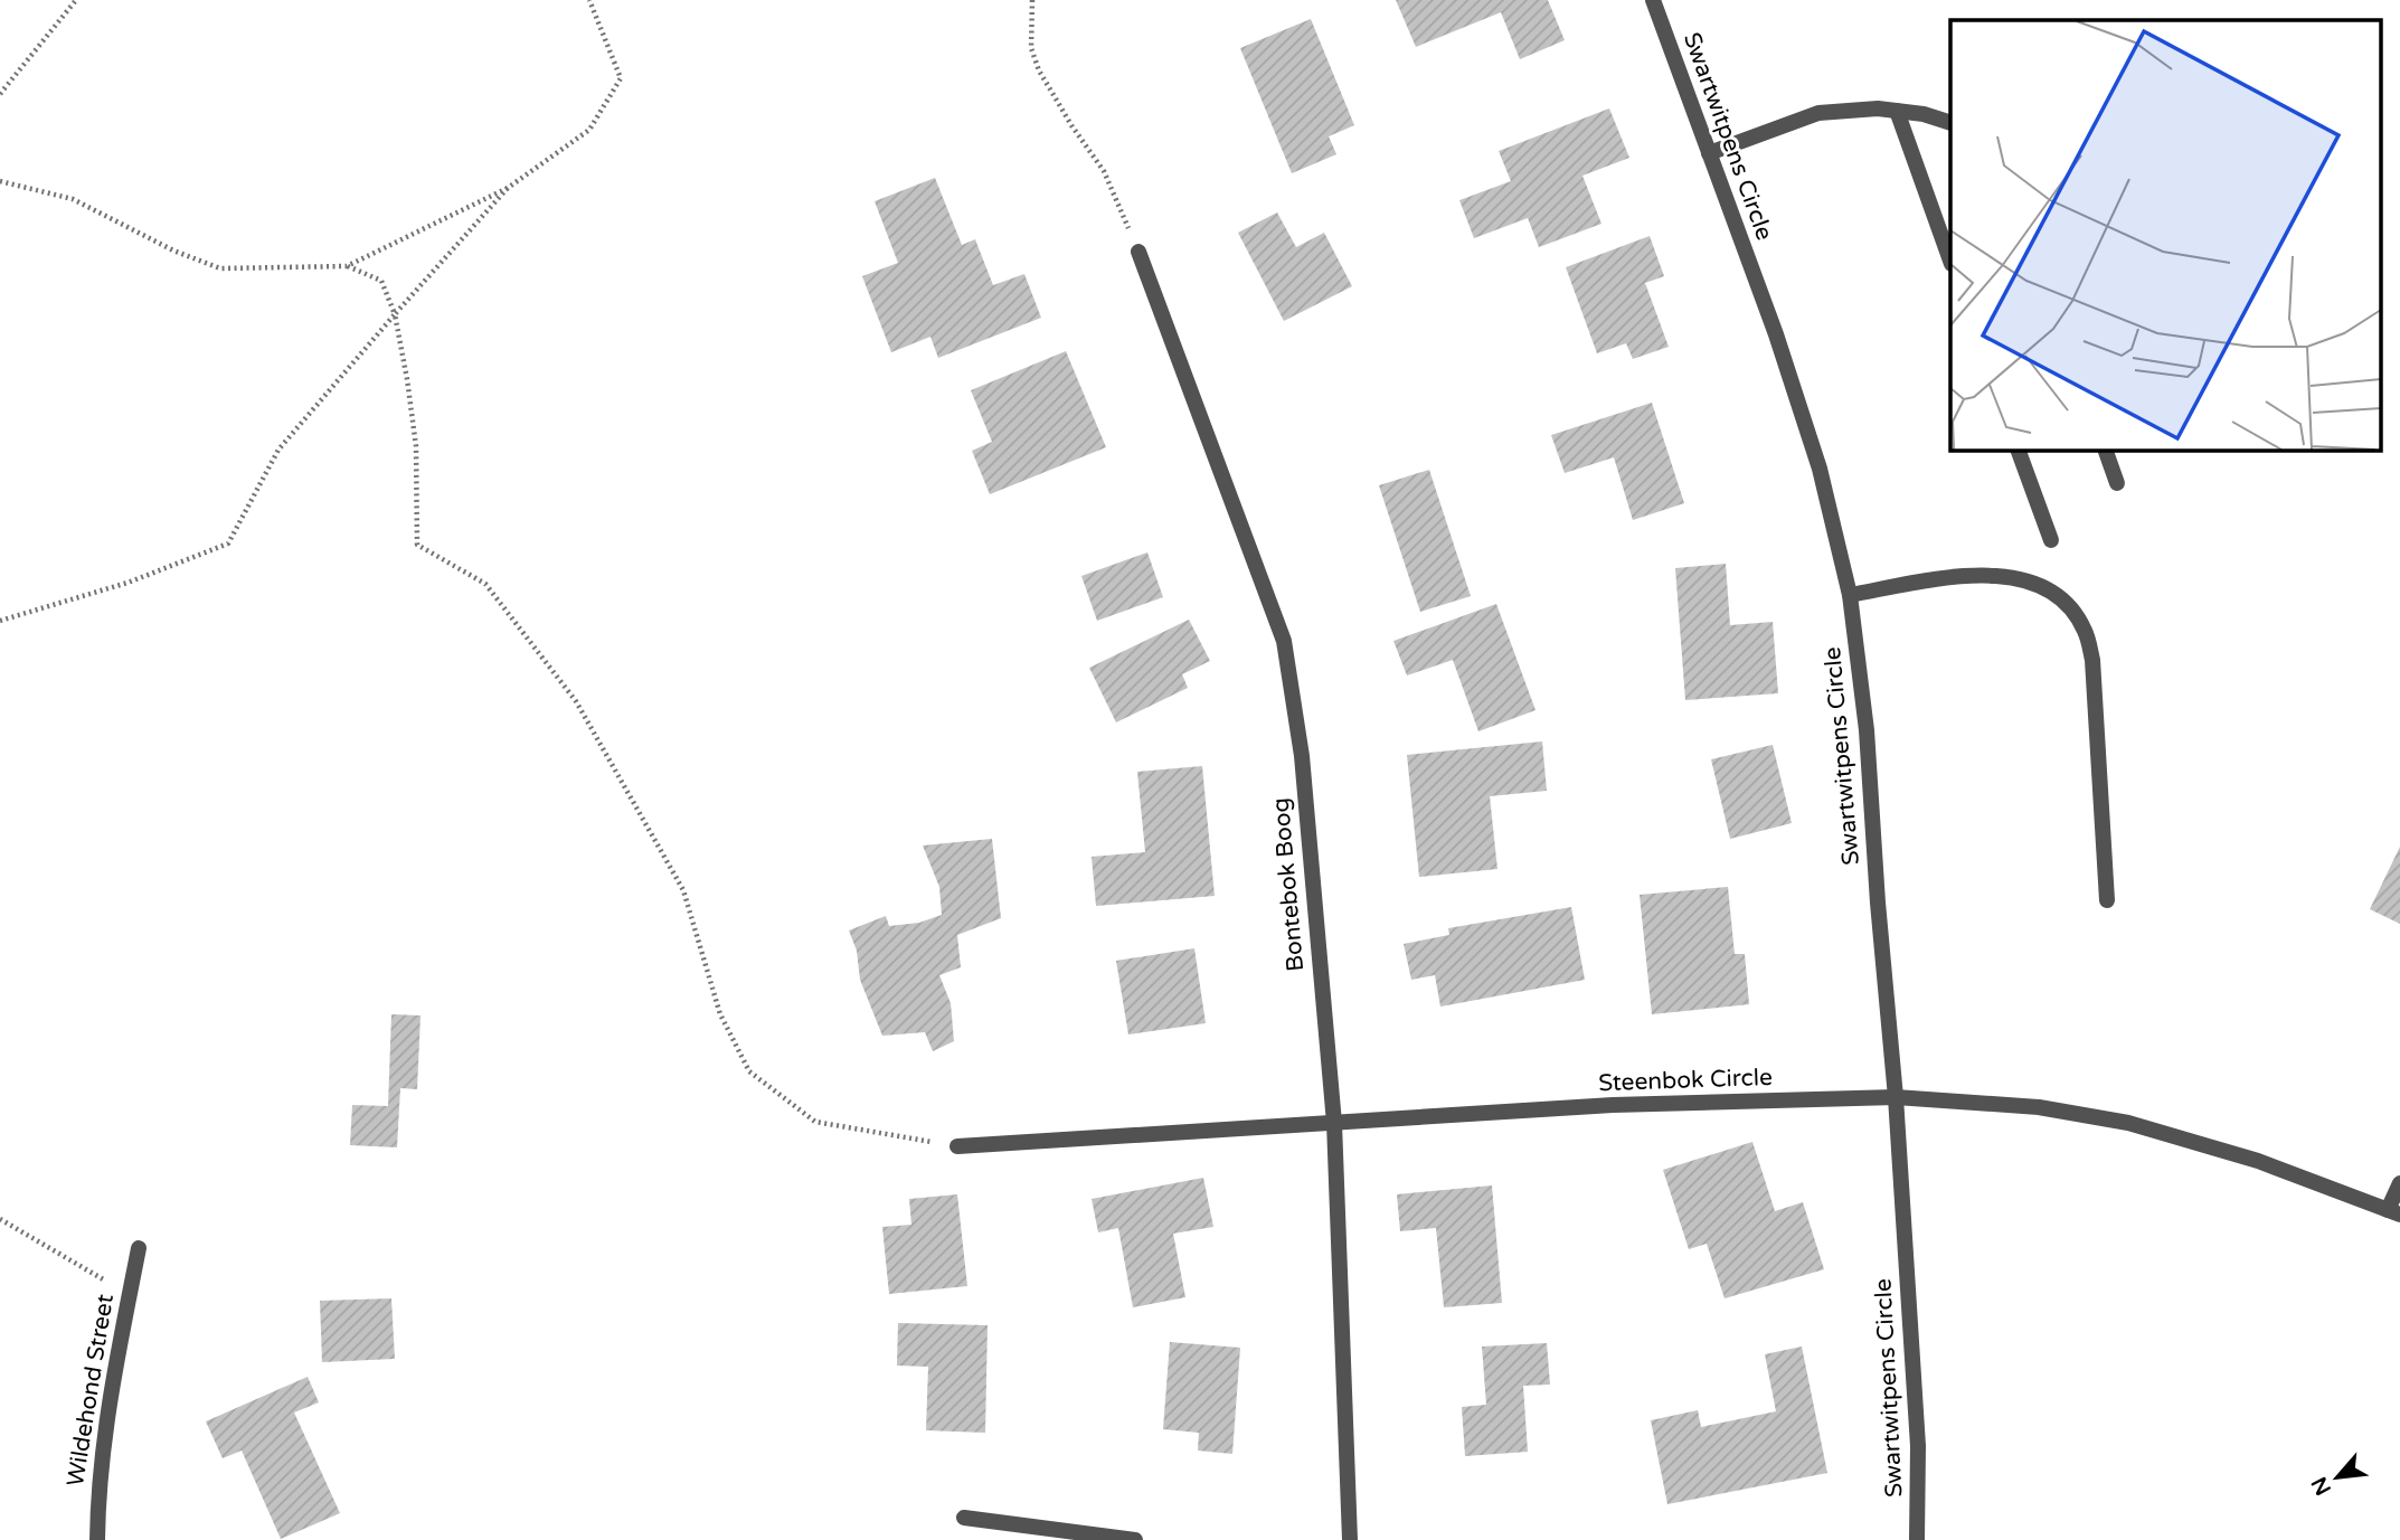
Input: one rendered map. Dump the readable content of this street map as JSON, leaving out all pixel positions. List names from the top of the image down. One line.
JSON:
{"streets":{"street":["Swartwitpens Circle","Bontebok Boog","Steenbok Circle","Wildehond Street"]},"crossings":[["Swartwitpens Circle","Steenbok Circle"],["Bontebok Boog","Steenbok Circle"]],"north":"bottom left"}
